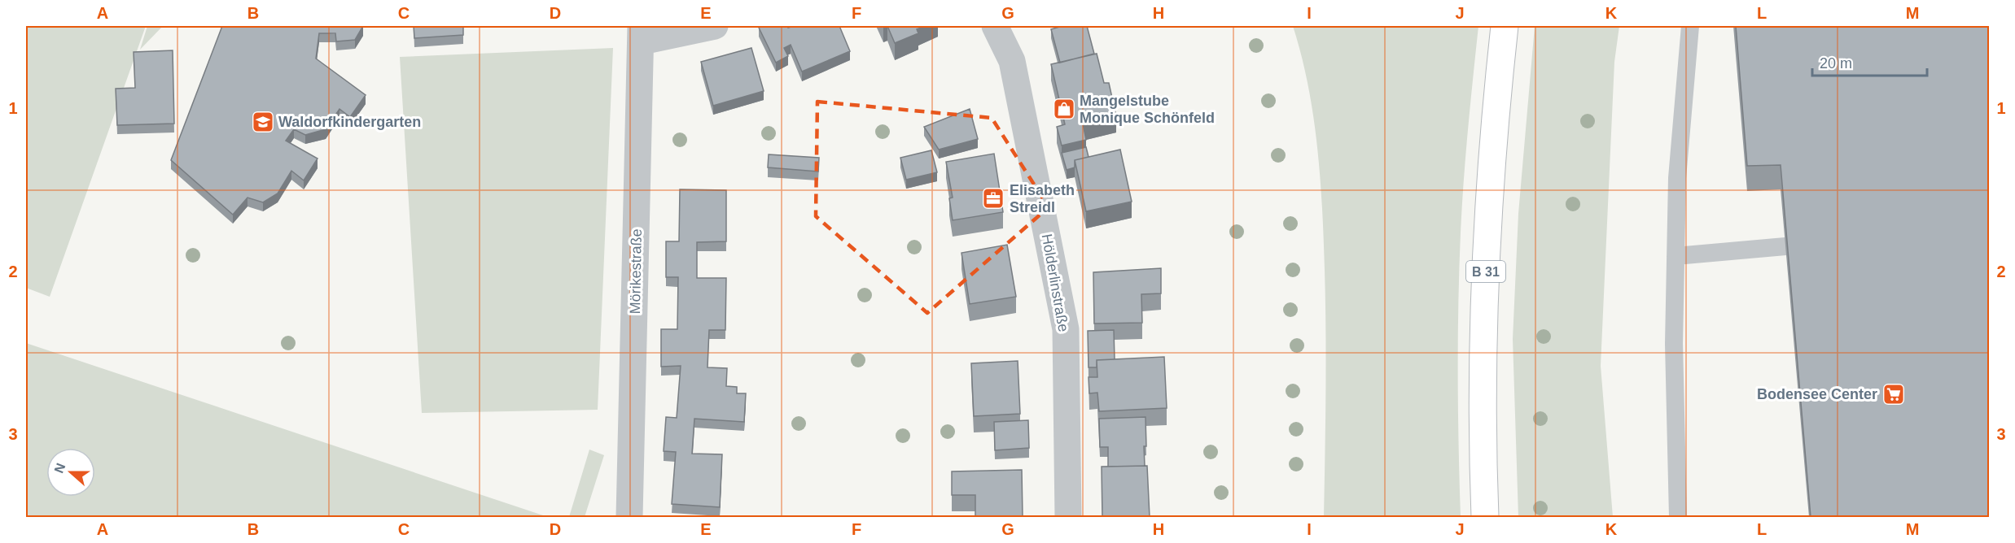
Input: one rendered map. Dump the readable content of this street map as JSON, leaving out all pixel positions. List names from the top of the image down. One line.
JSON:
{"streets":{"main road":["B 31"],"street":["Mörikestraße","Hölderlinstraße"]},"places":{"shop":["Mangelstube Monique Schönfeld"],"school or university":["Waldorfkindergarten"],"office":["Elisabeth Streidl"],"supermarket":["Bodensee Center"]},"scale_bar":"20 m","north":"left","grid":{"columns":["A","B","C","D","E","F","G","H","I","J","K","L","M"],"rows":["1","2","3"]}}
